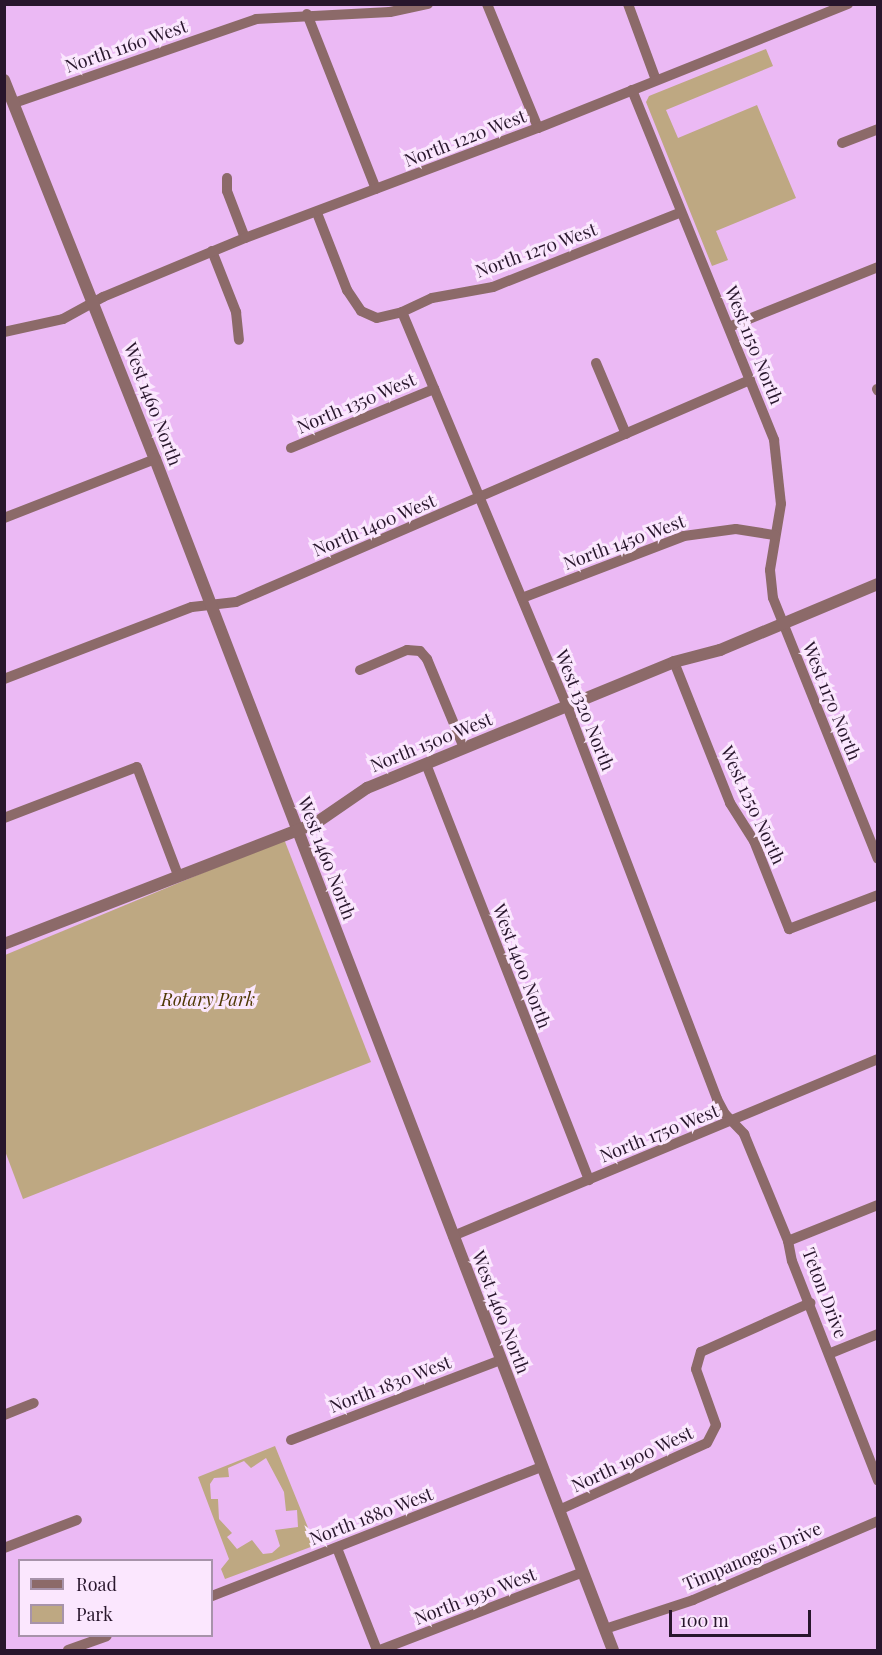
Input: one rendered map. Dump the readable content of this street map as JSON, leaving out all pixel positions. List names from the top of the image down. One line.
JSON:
{"streets":{"street":["North 1160 West","North 1220 West","North 1270 West","West 1150 North","North 1350 West","West 1460 North","North 1400 West","North 1450 West","West 1170 North","West 1320 North","North 1500 West","West 1250 North","West 1400 North","North 1750 West","Teton Drive","North 1830 West","North 1900 West","North 1880 West","Timpanogos Drive","North 1930 West"]},"crossings":[["North 1160 West","West 1460 North"],["North 1220 West","North 1270 West"],["North 1220 West","West 1150 North"],["North 1220 West","West 1460 North"],["North 1270 West","West 1150 North"],["North 1270 West","West 1320 North"],["West 1150 North","North 1400 West"],["West 1150 North","North 1450 West"],["West 1150 North","West 1170 North"],["West 1150 North","North 1500 West"],["North 1350 West","West 1320 North"],["West 1460 North","North 1400 West"],["West 1460 North","North 1500 West"],["West 1460 North","North 1750 West"],["West 1460 North","North 1830 West"],["West 1460 North","North 1900 West"],["West 1460 North","North 1880 West"],["West 1460 North","Timpanogos Drive"],["West 1460 North","North 1930 West"],["North 1400 West","West 1320 North"],["North 1450 West","West 1320 North"],["West 1170 North","North 1500 West"],["West 1320 North","North 1500 West"],["West 1320 North","North 1750 West"],["West 1320 North","Teton Drive"],["North 1500 West","West 1250 North"],["North 1500 West","West 1400 North"],["West 1400 North","North 1750 West"],["North 1750 West","Teton Drive"],["Teton Drive","North 1900 West"]],"parks":["Rotary Park"],"legend":["Road","Park"],"scale_bar":"100 m"}
